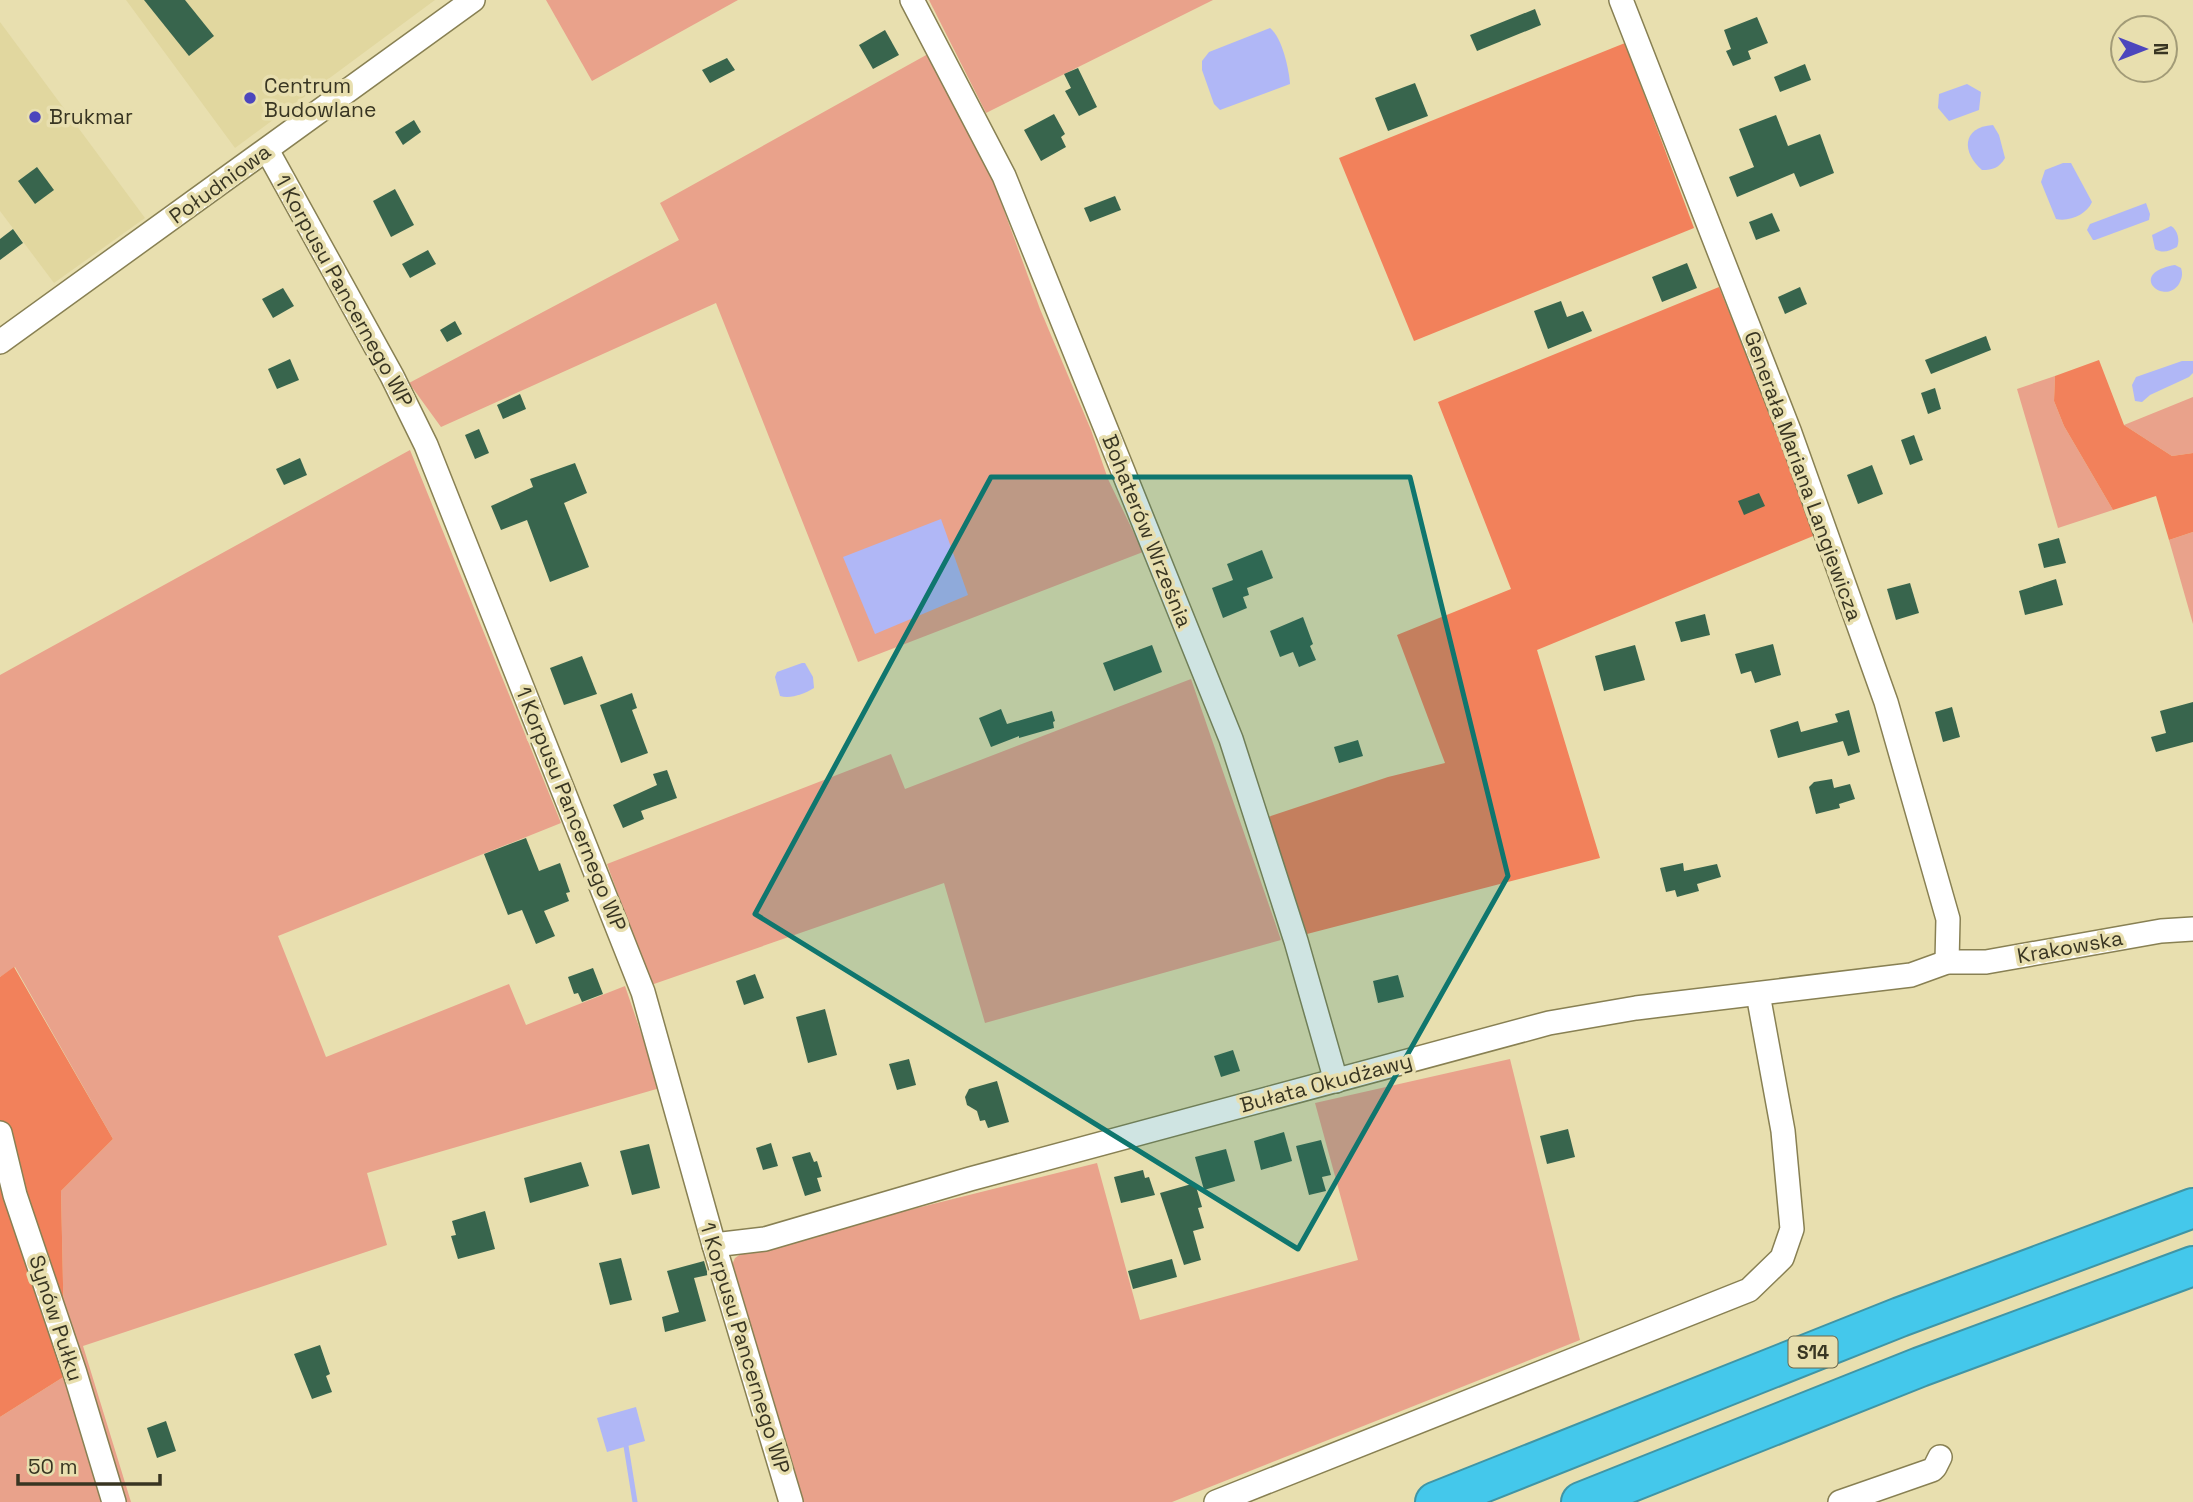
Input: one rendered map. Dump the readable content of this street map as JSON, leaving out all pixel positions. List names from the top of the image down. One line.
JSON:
{"streets":{"highway":["S14"],"street":["Południowa","1 Korpusu Pancernego WP","Generała Mariana Langiewicza","Bohaterów Września","Krakowska","Bułata Okudżawy","Synów Pułku"]},"crossings":[["Południowa","1 Korpusu Pancernego WP"],["1 Korpusu Pancernego WP","Bułata Okudżawy"],["Generała Mariana Langiewicza","Krakowska"],["Generała Mariana Langiewicza","Bułata Okudżawy"],["Bohaterów Września","Bułata Okudżawy"],["Krakowska","Bułata Okudżawy"]],"places":["Centrum Budowlane","Brukmar"],"scale_bar":"50 m","north":"right"}
